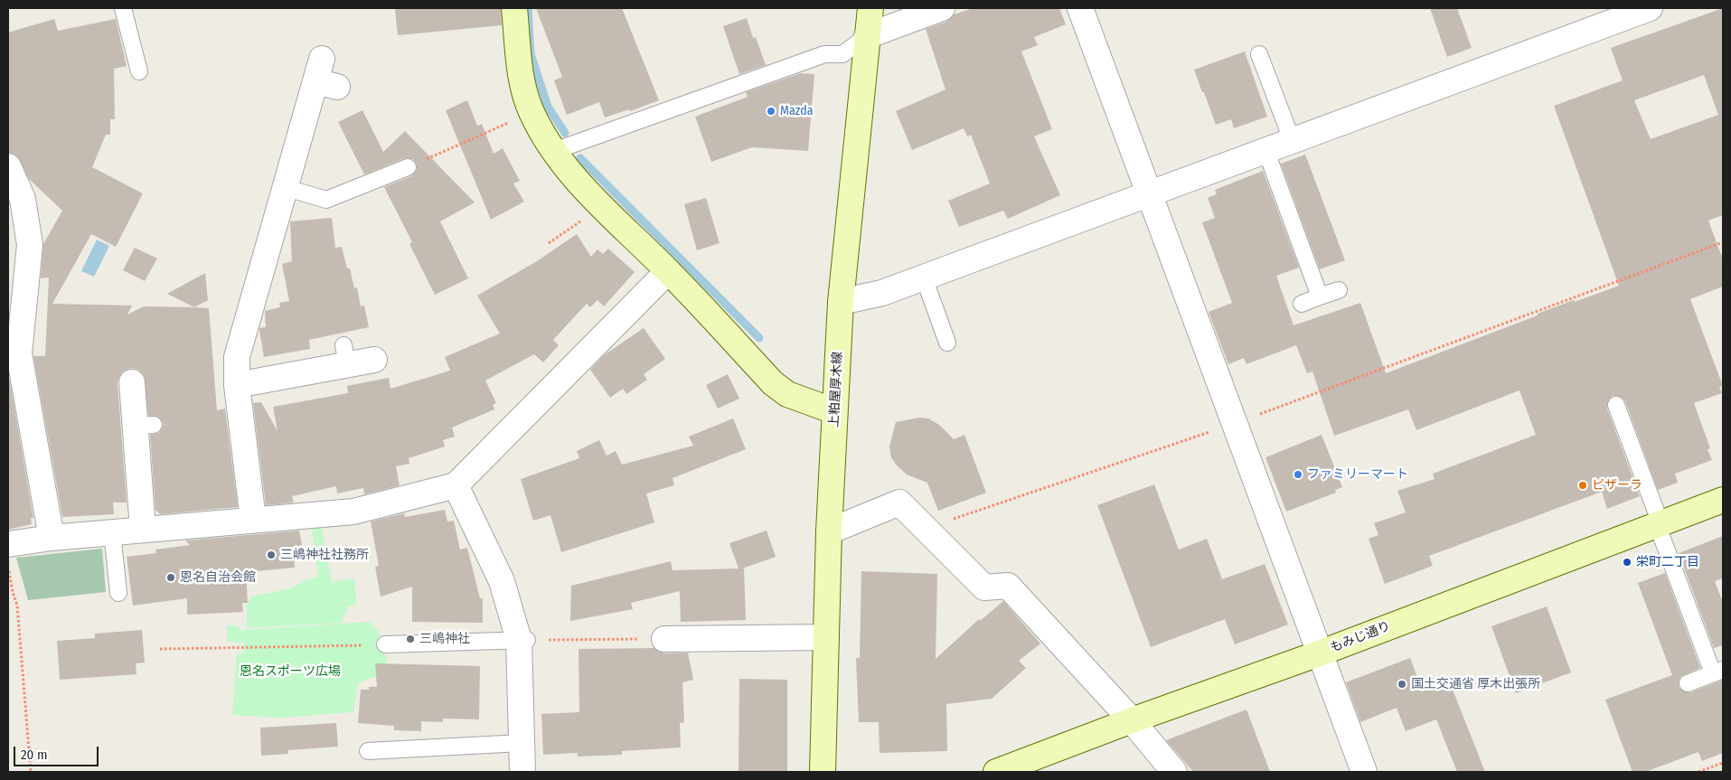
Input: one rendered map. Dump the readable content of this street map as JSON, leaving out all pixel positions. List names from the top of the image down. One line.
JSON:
{"streets":{"street":["上粕屋厚木線","もみじ通り"]},"parks":["恩名スポーツ広場"],"places":["Mazda","ファミリーマート","ピザーラ","三嶋神社社務所","栄町二丁目","恩名自治会館","三嶋神社","国土交通省 厚木出張所"],"scale_bar":"20 m"}
